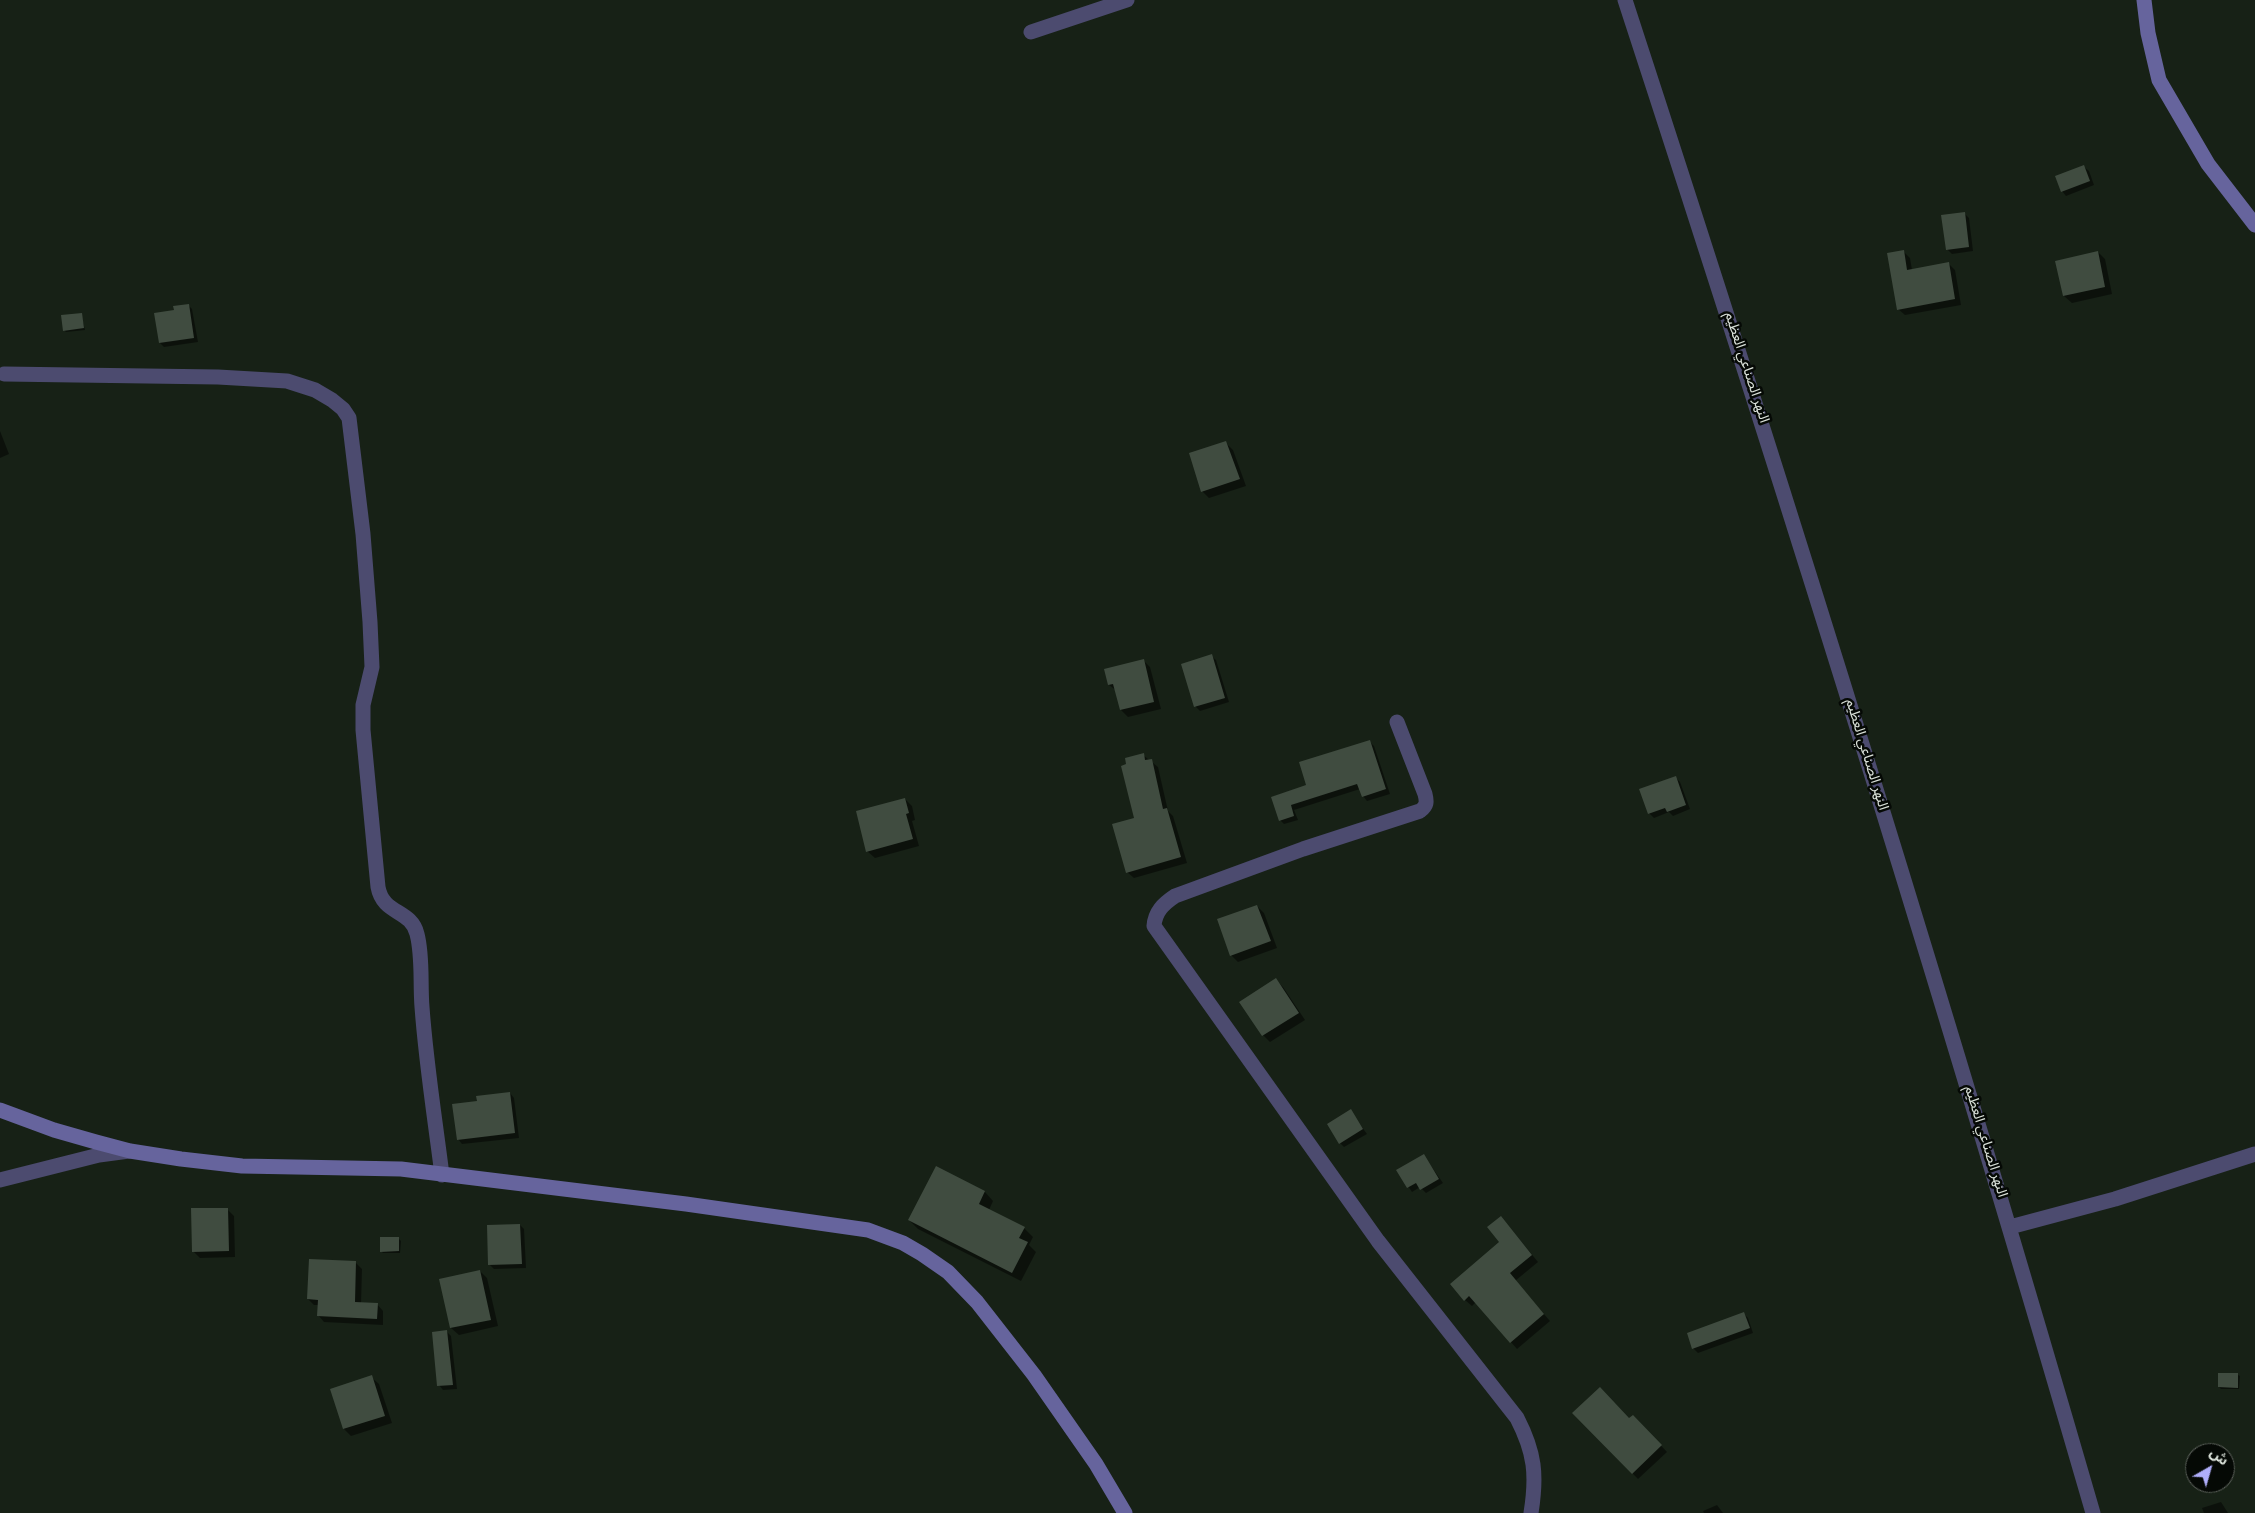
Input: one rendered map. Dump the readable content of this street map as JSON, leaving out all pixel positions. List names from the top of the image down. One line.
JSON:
{"streets":{"street":["النهر الصناعي العظيم"]},"north":"top right"}
